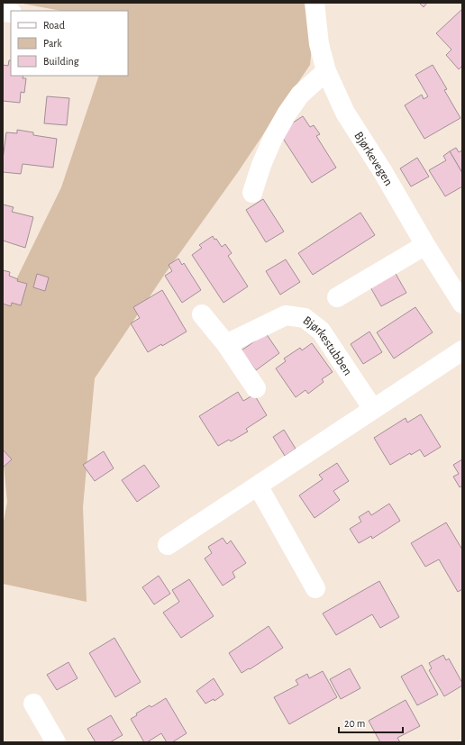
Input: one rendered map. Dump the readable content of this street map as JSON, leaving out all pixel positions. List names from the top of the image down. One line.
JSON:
{"streets":{"street":["Bjørkevegen","Bjørkestubben"]},"legend":["Road","Park","Building"],"scale_bar":"20 m"}
